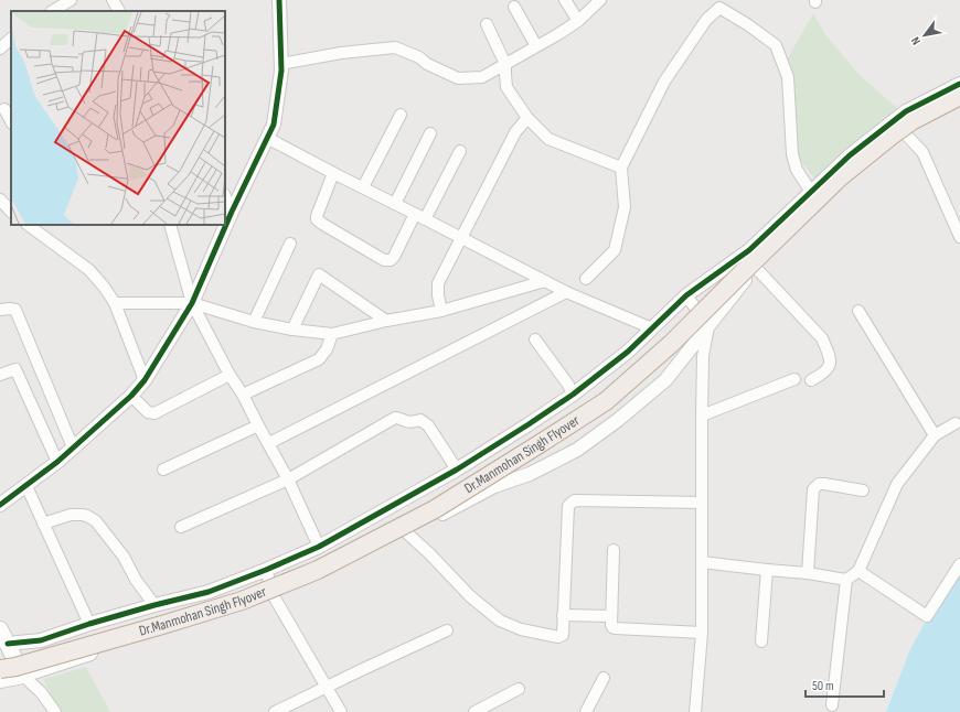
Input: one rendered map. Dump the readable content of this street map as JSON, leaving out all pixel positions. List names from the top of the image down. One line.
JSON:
{"streets":{"highway":["Dr.Manmohan Singh Flyover"]},"scale_bar":"50 m","north":"bottom left"}
